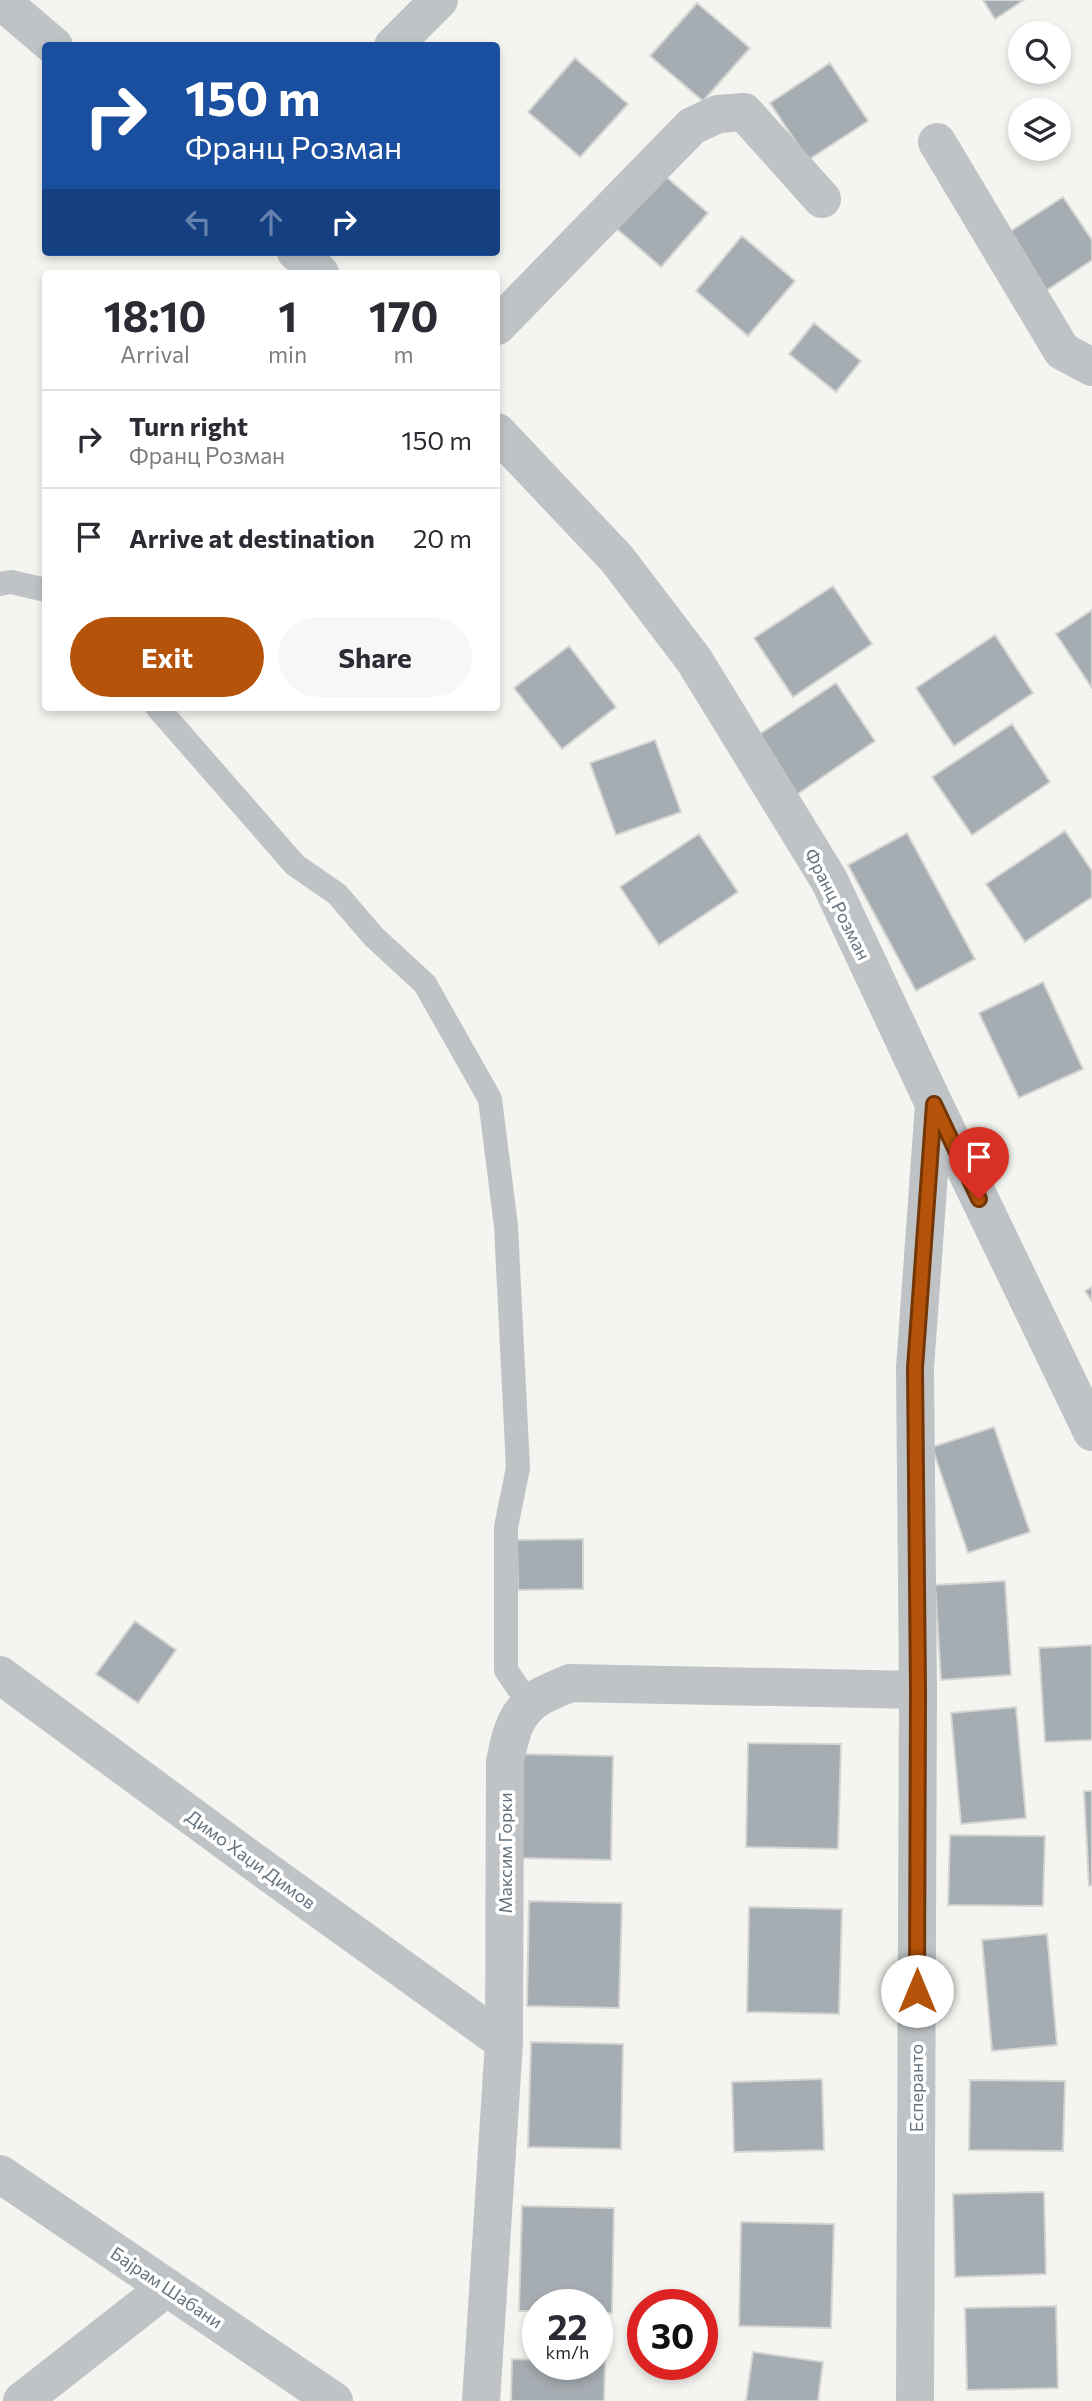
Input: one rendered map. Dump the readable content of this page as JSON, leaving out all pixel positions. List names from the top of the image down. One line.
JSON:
{"streets":{"street":["Франц Розман","Максим Горки","Димо Хаџи Димов","Есперанто","Бајрам Шабани"]},"crossings":[["Франц Розман","Есперанто"],["Максим Горки","Димо Хаџи Димов"]],"page":{"turn":["150 m","Франц Розман"],"eta":["18:10","Arrival","1","min","170","m"],"list":[{"name":"Turn right","note":"Франц Розман","value":"150 m"},{"name":"Arrive at destination","value":"20 m"}],"buttons":["Exit","Share"],"speed":"22 km/h","limit":"30"}}
